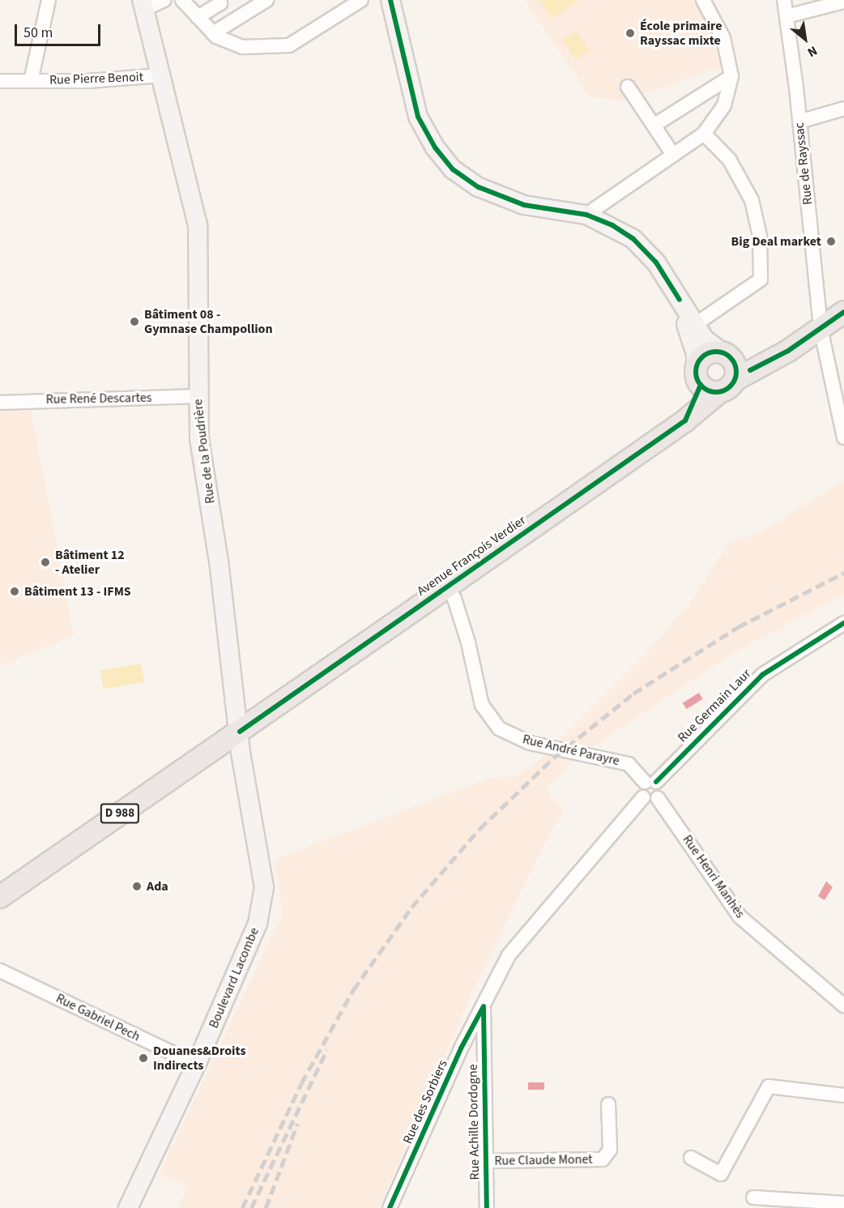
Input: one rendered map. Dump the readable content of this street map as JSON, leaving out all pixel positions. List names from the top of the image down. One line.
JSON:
{"streets":{"main road":["Avenue François Verdier","D 988"],"street":["Rue Pierre Benoit","Rue de Rayssac","Rue René Descartes","Rue de la Poudrière","Rue Germain Laur","Rue André Parayre","Rue Henri Manhès","Boulevard Lacombe","Rue Gabriel Pech","Rue des Sorbiers","Rue Achille Dordogne","Rue Claude Monet"]},"crossings":[["Rue Pierre Benoit","Rue de la Poudrière"],["Rue René Descartes","Rue de la Poudrière"],["Rue de la Poudrière","Avenue François Verdier"],["Rue de la Poudrière","Boulevard Lacombe"],["Avenue François Verdier","Rue André Parayre"],["Avenue François Verdier","Boulevard Lacombe"],["Rue Germain Laur","Rue André Parayre"],["Rue Germain Laur","Rue Henri Manhès"],["Rue Germain Laur","Rue des Sorbiers"],["Rue André Parayre","Rue Henri Manhès"],["Rue André Parayre","Rue des Sorbiers"],["Rue Henri Manhès","Rue des Sorbiers"],["Boulevard Lacombe","Rue Gabriel Pech"],["Rue des Sorbiers","Rue Achille Dordogne"],["Rue Achille Dordogne","Rue Claude Monet"]],"places":["École primaire Rayssac mixte","Big Deal market","Bâtiment 08 - Gymnase Champollion","Bâtiment 12 - Atelier","Bâtiment 13 - IFMS","Ada","Douanes&Droits Indirects"],"scale_bar":"50 m","north":"bottom right"}
